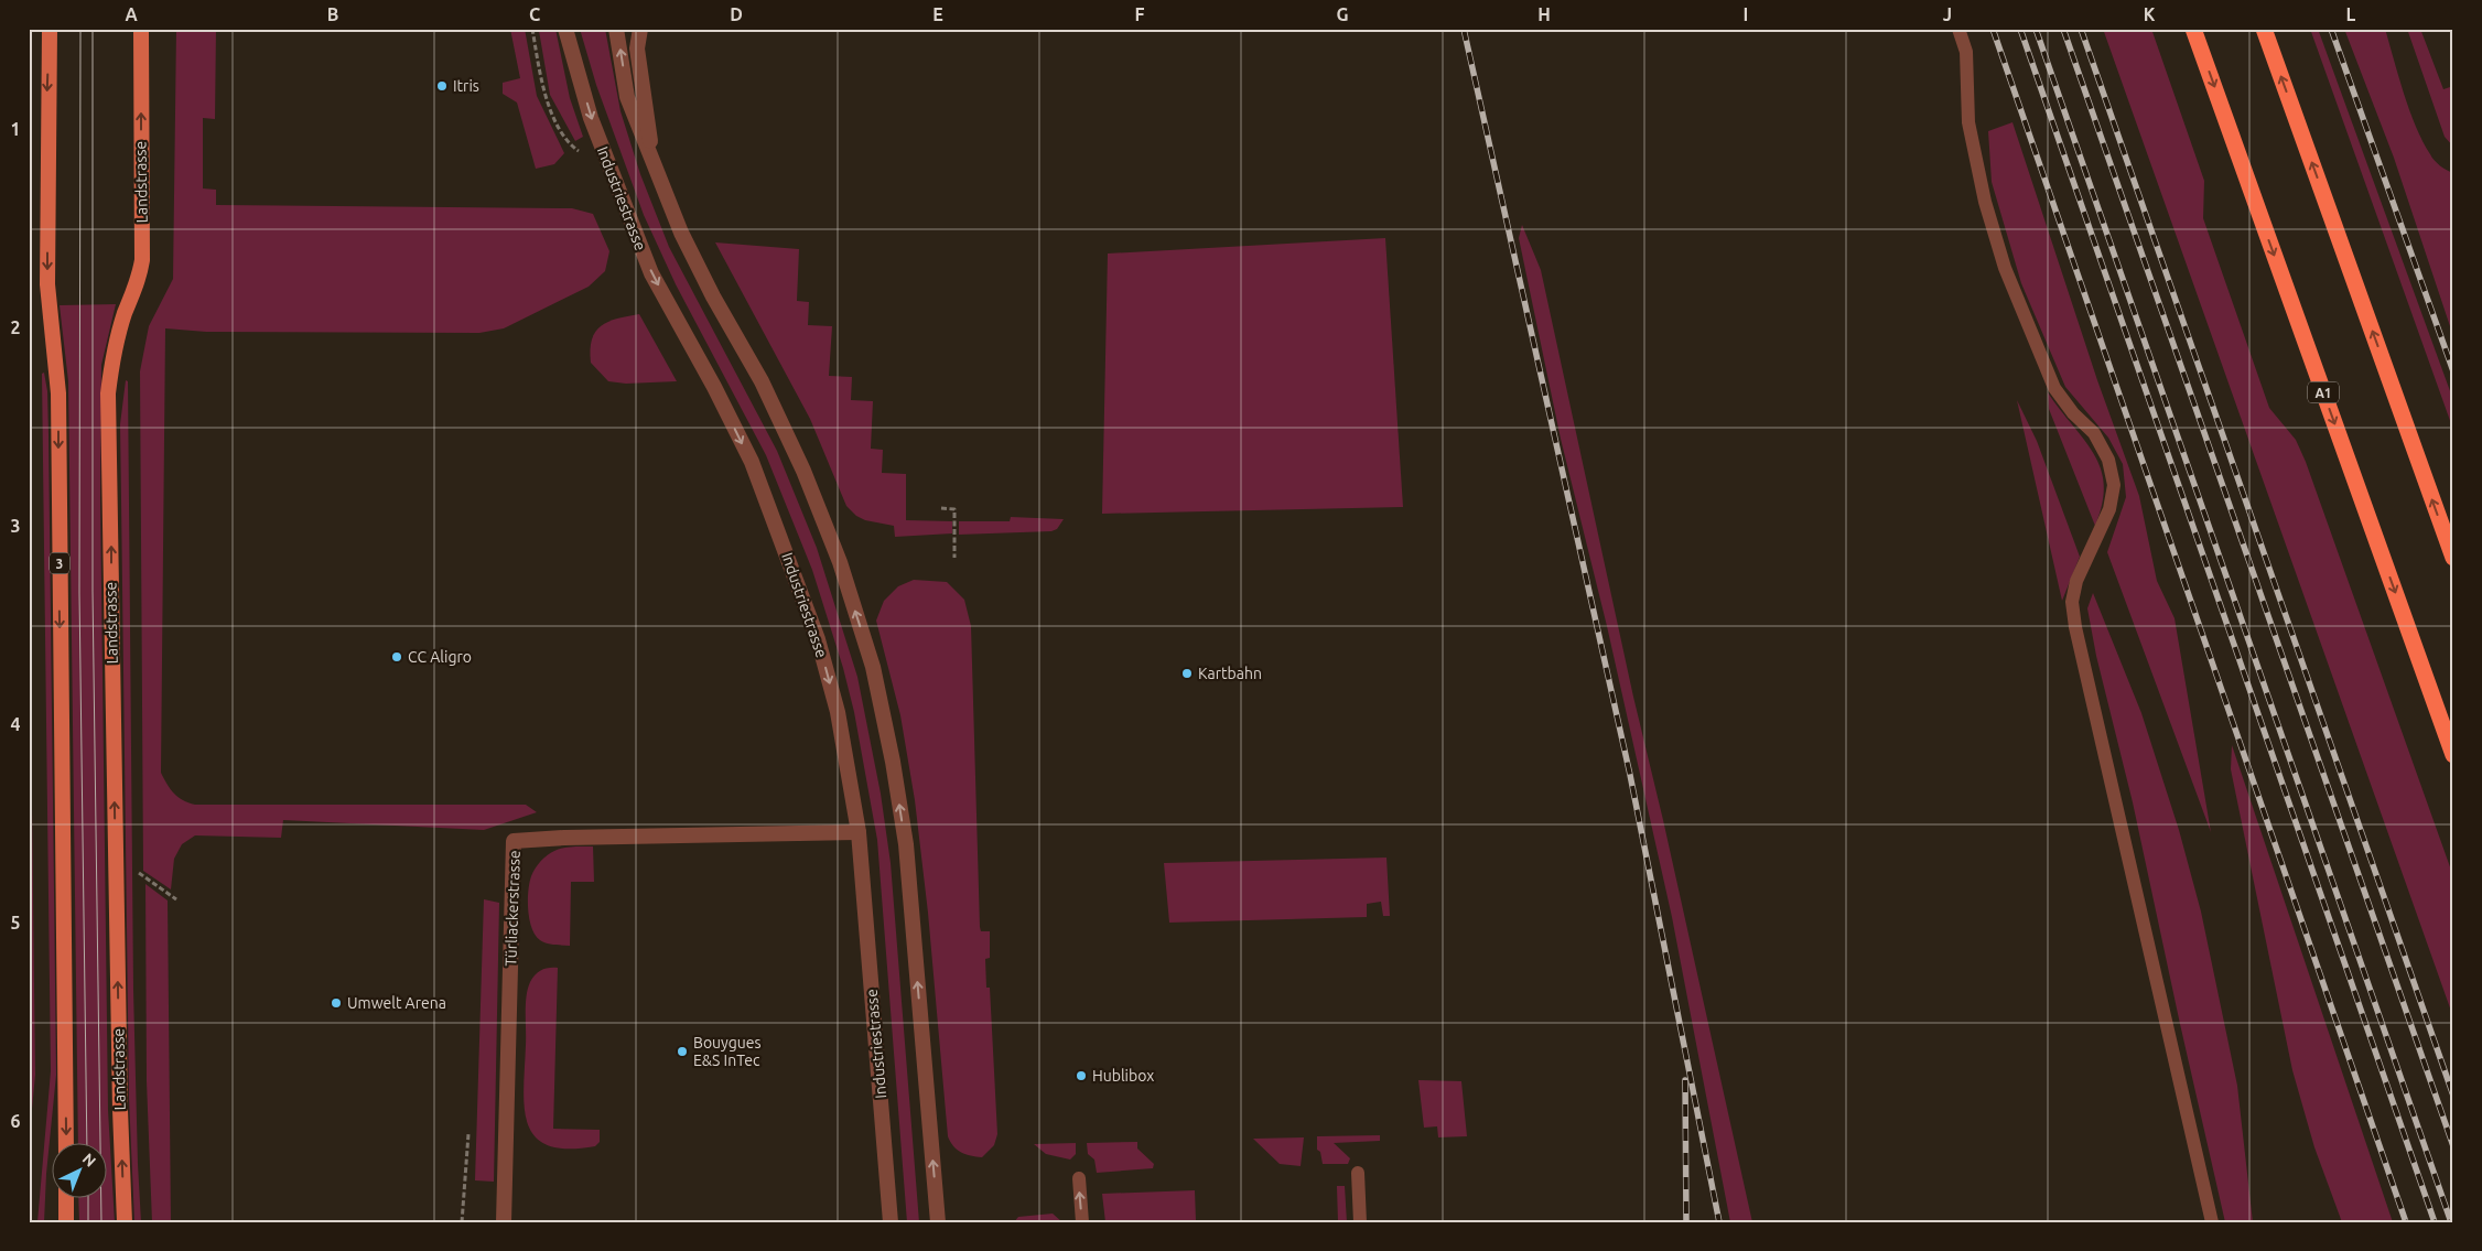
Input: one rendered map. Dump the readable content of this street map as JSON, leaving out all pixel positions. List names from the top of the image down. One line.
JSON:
{"streets":{"highway":["A1"],"main road":["Landstrasse","3"],"street":["Industriestrasse","Türliackerstrasse"]},"crossings":[["Industriestrasse","Türliackerstrasse"]],"places":["Itris","CC Aligro","Kartbahn","Umwelt Arena","Bouygues E&S InTec","Hublibox"],"north":"top right","grid":{"columns":["A","B","C","D","E","F","G","H","I","J","K","L"],"rows":["1","2","3","4","5","6"]}}
